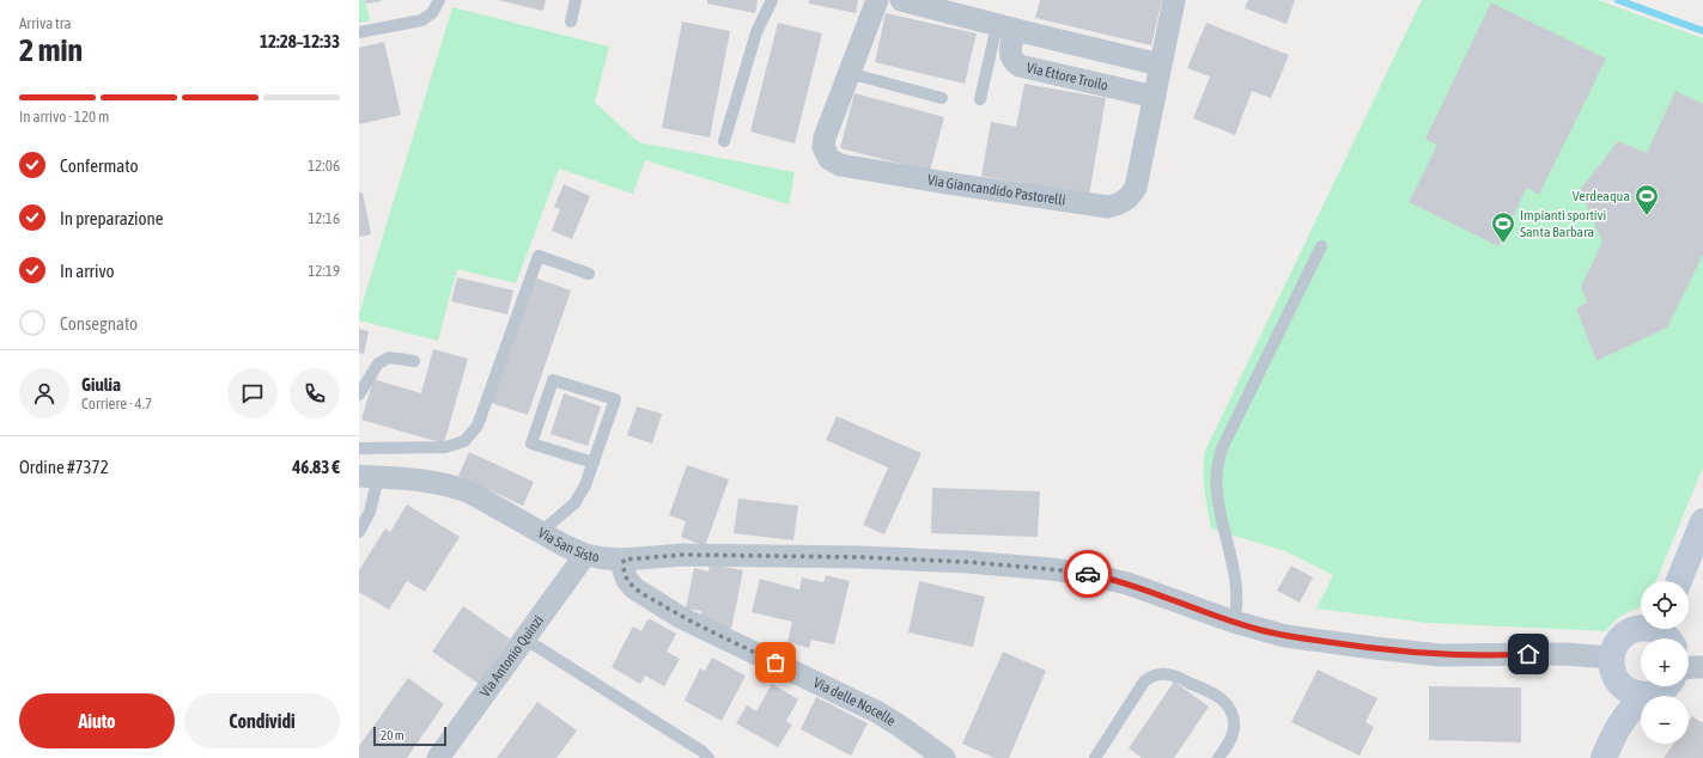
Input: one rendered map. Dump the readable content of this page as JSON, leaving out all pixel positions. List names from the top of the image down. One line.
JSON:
{"streets":{"street":["Via Ettore Troilo","Via Giancandido Pastorelli","Via San Sisto","Via Antonio Quinzi","Via delle Nocelle"]},"crossings":[["Via Ettore Troilo","Via Giancandido Pastorelli"],["Via San Sisto","Via Antonio Quinzi"],["Via San Sisto","Via delle Nocelle"]],"places":{"sports":["Verdeaqua","Impianti sportivi Santa Barbara"]},"scale_bar":"20 m","page":{"heading":["2 min","Arriva tra","12:28–12:33"],"panel":["Giulia","Corriere · 4.7","Ordine #7372","46.83 €"],"bar":"In arrivo · 120 m","list":[["Confermato","12:06"],["In preparazione","12:16"],["In arrivo","12:19"],"Consegnato"],"map_buttons":["+","−"],"buttons":["Aiuto","Condividi"],"scale":"20 m"}}
